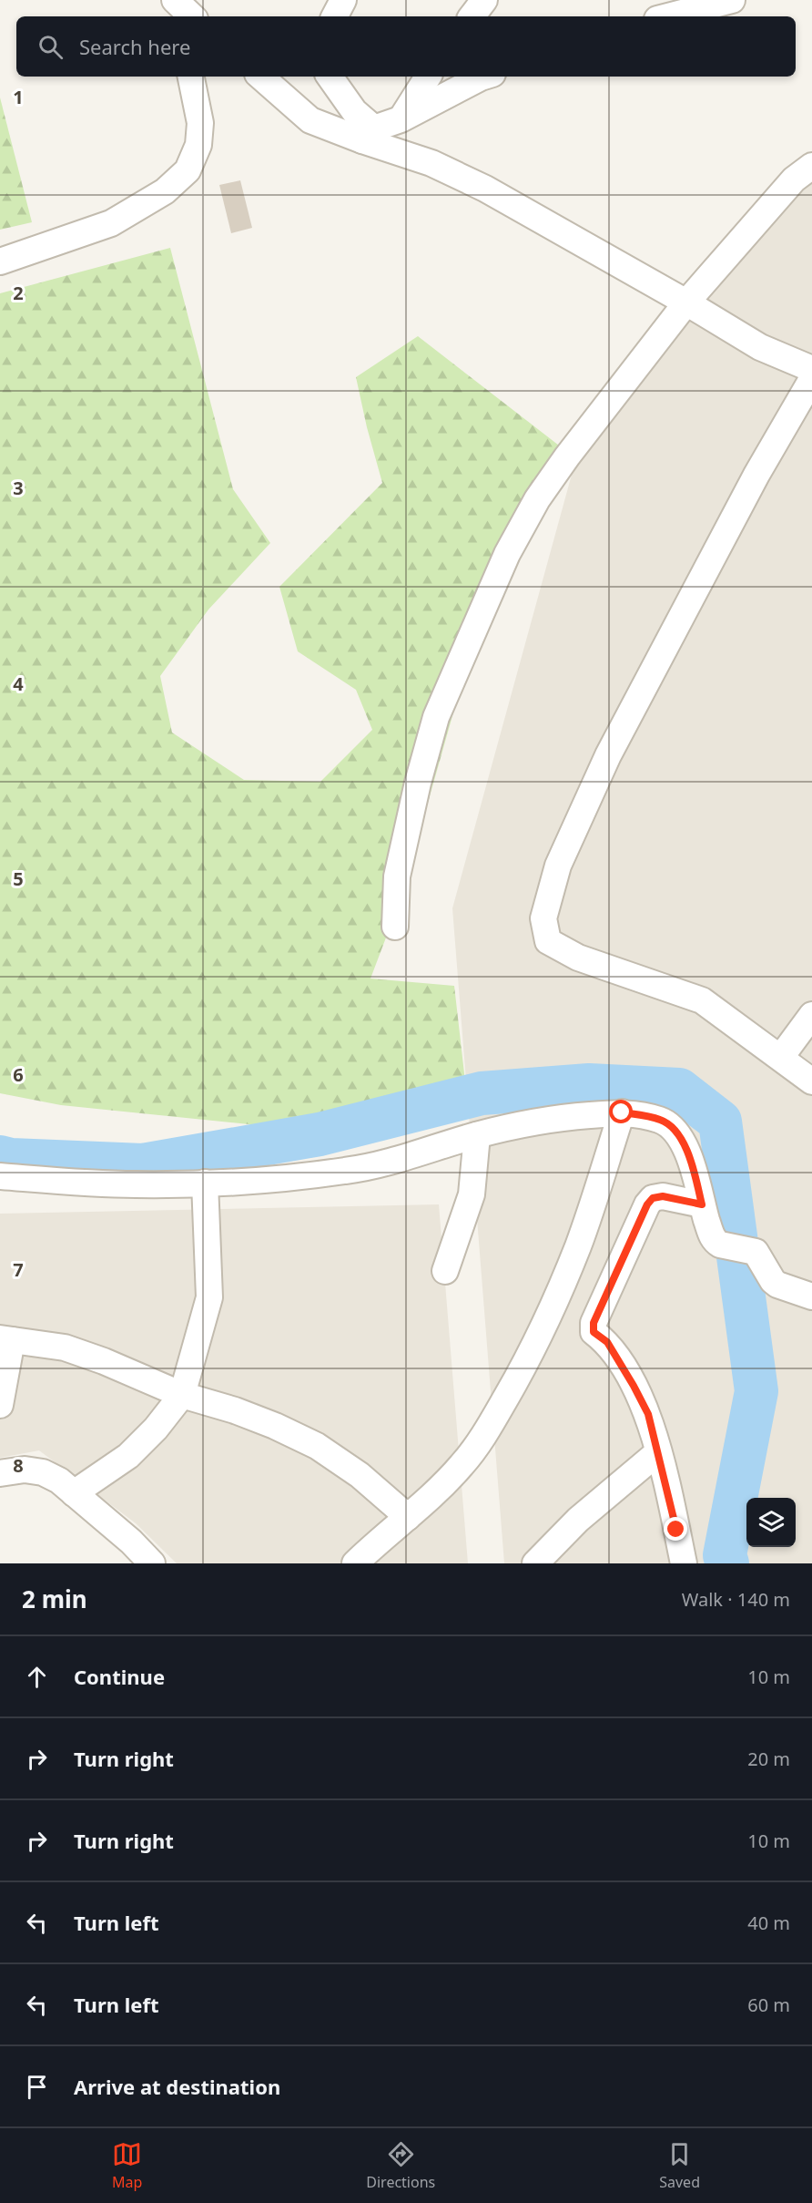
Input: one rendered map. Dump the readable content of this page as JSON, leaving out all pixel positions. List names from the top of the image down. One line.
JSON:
{"page":{"search":"Search here","heading":["2 min","Walk · 140 m"],"list":[["Continue","10 m"],["Turn right","20 m"],["Turn right","10 m"],["Turn left","40 m"],["Turn left","60 m"],"Arrive at destination"],"nav":["Map","Directions","Saved"]},"grid":{"rows":["1","2","3","4","5","6","7","8"]}}
